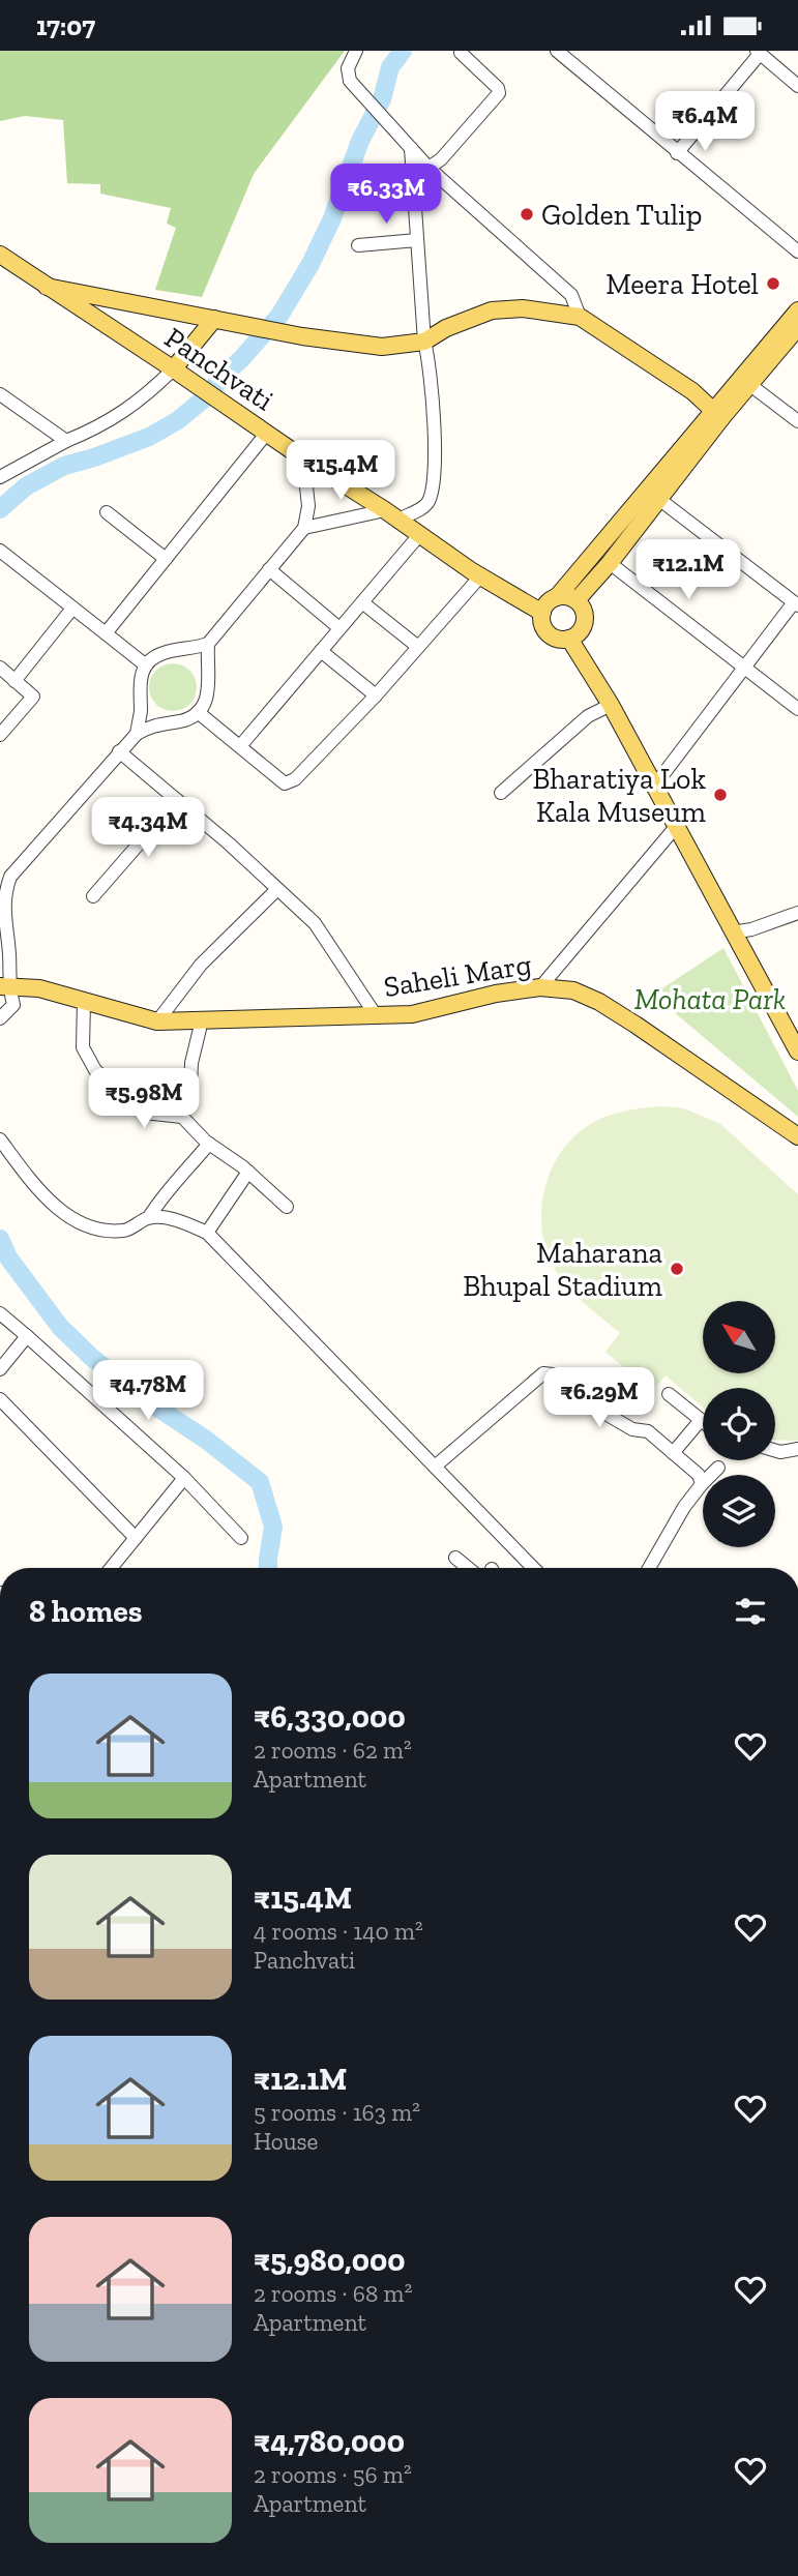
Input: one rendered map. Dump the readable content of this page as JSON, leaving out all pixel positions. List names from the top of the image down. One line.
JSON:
{"streets":{"main road":["Panchvati","Saheli Marg"]},"parks":["Mohata Park"],"places":["Golden Tulip","Meera Hotel","Bharatiya Lok Kala Museum","Maharana Bhupal Stadium"],"north":"top left","page":{"status":"17:07","price":["₹6.4M","₹6.33M","₹15.4M","₹12.1M","₹4.34M","₹5.98M","₹4.78M","₹6.29M"],"heading":"8 homes","list":[{"name":"₹6,330,000","note":"2 rooms · 62 m² · Apartment"},{"name":"₹15.4M","note":"4 rooms · 140 m² · Panchvati"},{"name":"₹12.1M","note":"5 rooms · 163 m² · House"},{"name":"₹5,980,000","note":"2 rooms · 68 m² · Apartment"},{"name":"₹4,780,000","note":"2 rooms · 56 m² · Apartment"}]}}
